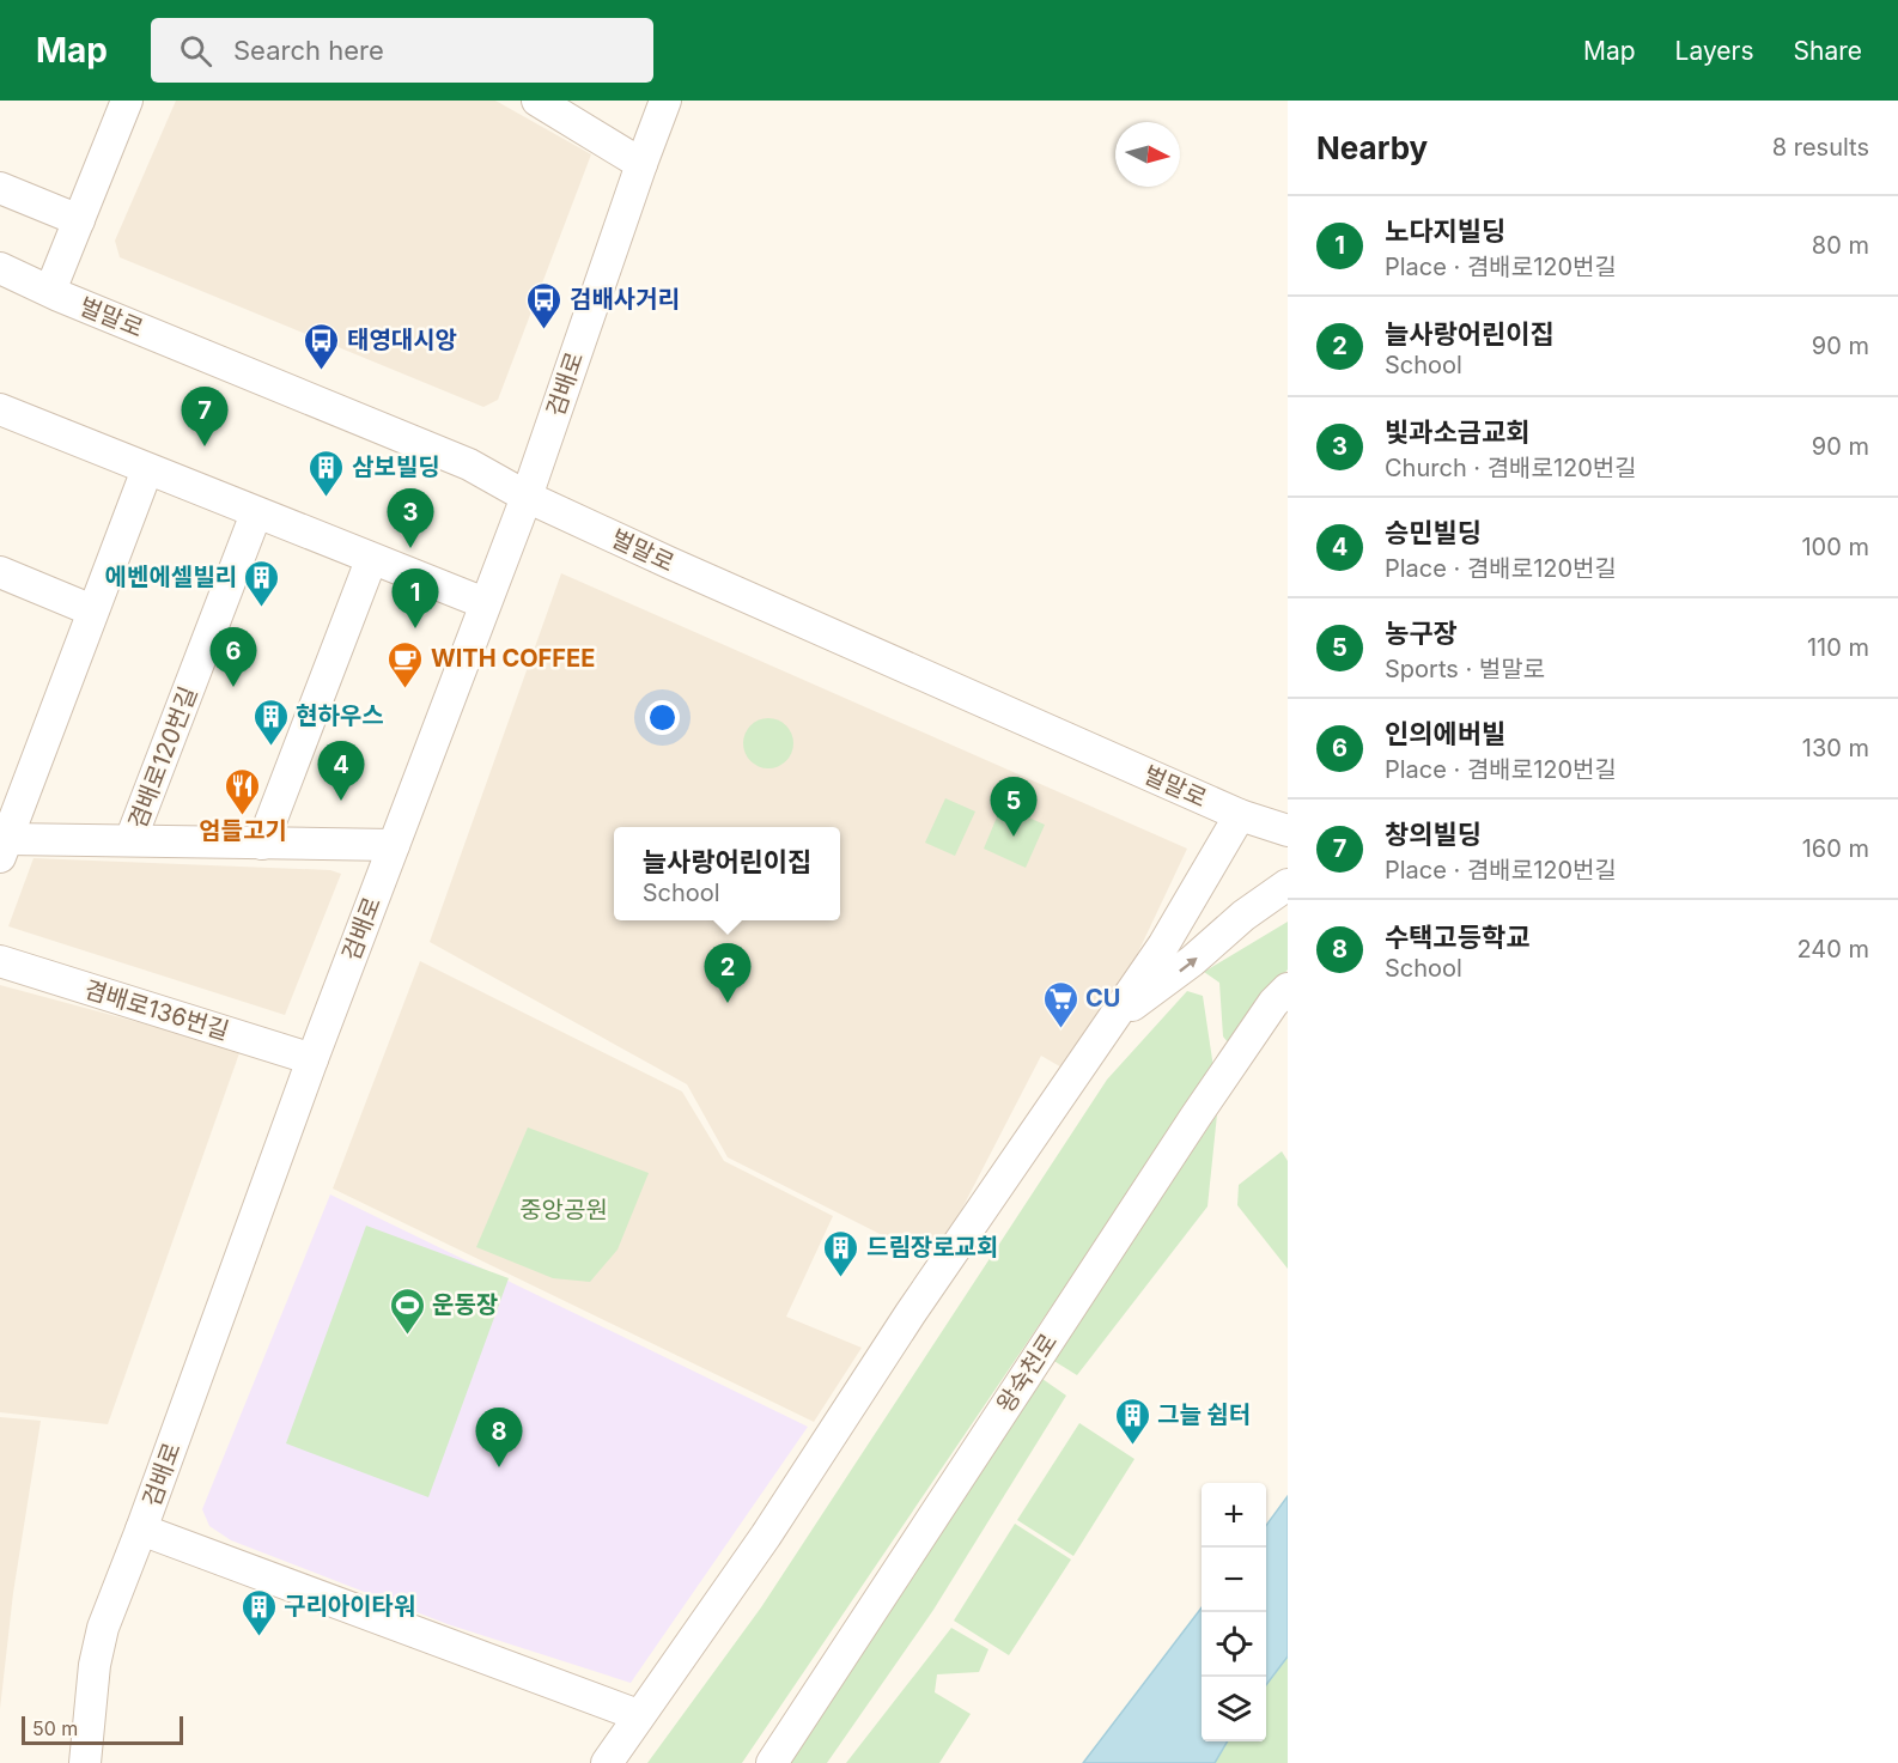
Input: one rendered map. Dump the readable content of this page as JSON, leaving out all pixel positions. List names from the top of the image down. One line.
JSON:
{"streets":{"street":["벌말로","검배로","겸배로120번길","겸배로136번길","왕숙천로"]},"crossings":[["벌말로","검배로"],["검배로","겸배로120번길"],["검배로","겸배로136번길"]],"parks":["중앙공원"],"places":{"bus stop":["검배사거리","태영대시앙"],"building":["삼보빌딩","에벤에셀빌리","현하우스","드림장로교회","그늘 쉼터","구리아이타워"],"cafe":["WITH COFFEE"],"restaurant":["엄들고기"],"supermarket":["CU"],"sports":["운동장"]},"scale_bar":"50 m","north":"right","page":{"header":"Map","search":"Search here","nav":["Map","Layers","Share"],"heading":["Nearby","8 results"],"list":[{"mark":"1","name":"노다지빌딩","note":"Place · 겸배로120번길","value":"80 m"},{"mark":"2","name":"늘사랑어린이집","note":"School","value":"90 m"},{"mark":"3","name":"빛과소금교회","note":"Church · 겸배로120번길","value":"90 m"},{"mark":"4","name":"승민빌딩","note":"Place · 겸배로120번길","value":"100 m"},{"mark":"5","name":"농구장","note":"Sports · 벌말로","value":"110 m"},{"mark":"6","name":"인의에버빌","note":"Place · 겸배로120번길","value":"130 m"},{"mark":"7","name":"창의빌딩","note":"Place · 겸배로120번길","value":"160 m"},{"mark":"8","name":"수택고등학교","note":"School","value":"240 m"}],"pins":["7","3","1","6","4","5","2","8"],"popup":["늘사랑어린이집","School"],"map_buttons":["+","−"],"scale":"50 m"}}
